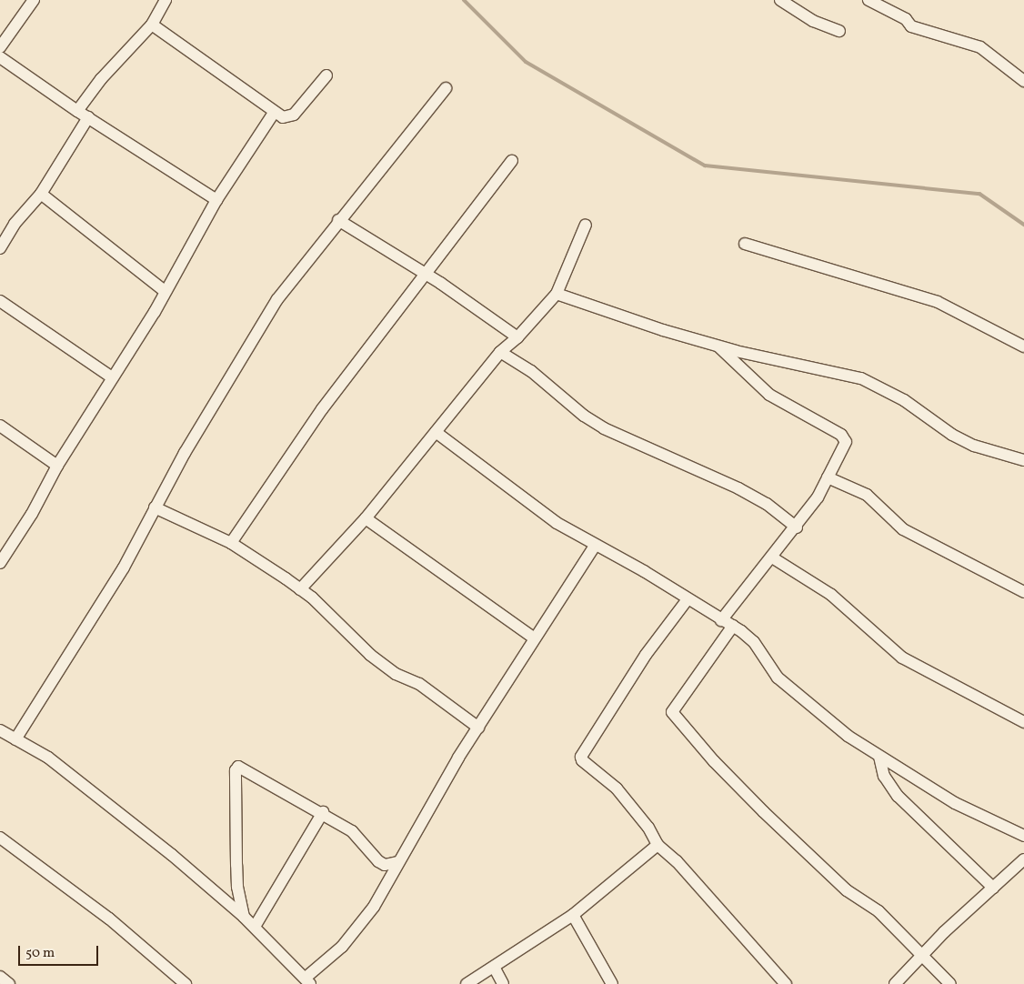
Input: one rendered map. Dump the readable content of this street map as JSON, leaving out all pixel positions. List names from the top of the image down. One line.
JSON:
{"scale_bar":"50 m"}
